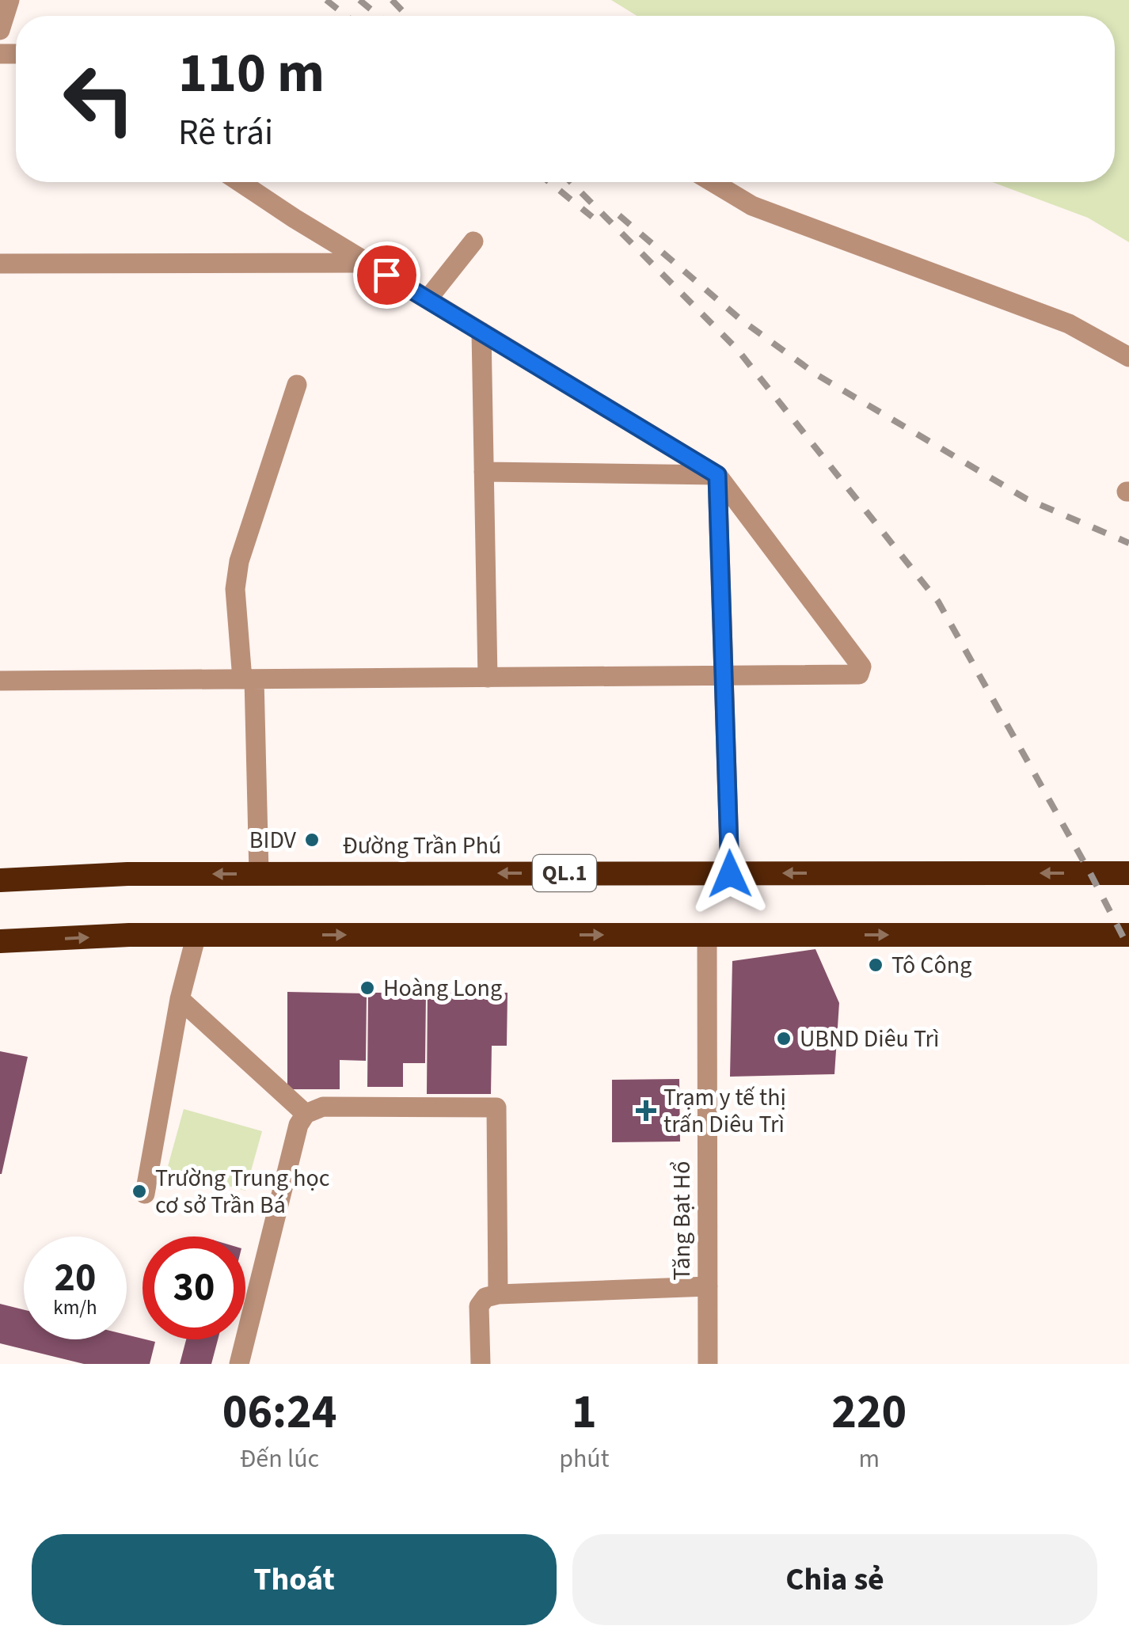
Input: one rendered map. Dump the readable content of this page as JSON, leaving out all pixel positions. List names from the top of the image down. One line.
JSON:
{"streets":{"highway":["Đường Trần Phú","QL.1"],"street":["Tăng Bạt Hổ"]},"places":{"other":["BIDV","Tô Công","Hoàng Long","UBND Diêu Trì","Trường Trung học cơ sở Trần Bá"],"health":["Trạm y tế thị trấn Diêu Trì"]},"page":{"turn":["110 m","Rẽ trái"],"speed":"20 km/h","limit":"30","eta":["06:24","Đến lúc","1","phút","220","m"],"buttons":["Thoát","Chia sẻ"]}}
